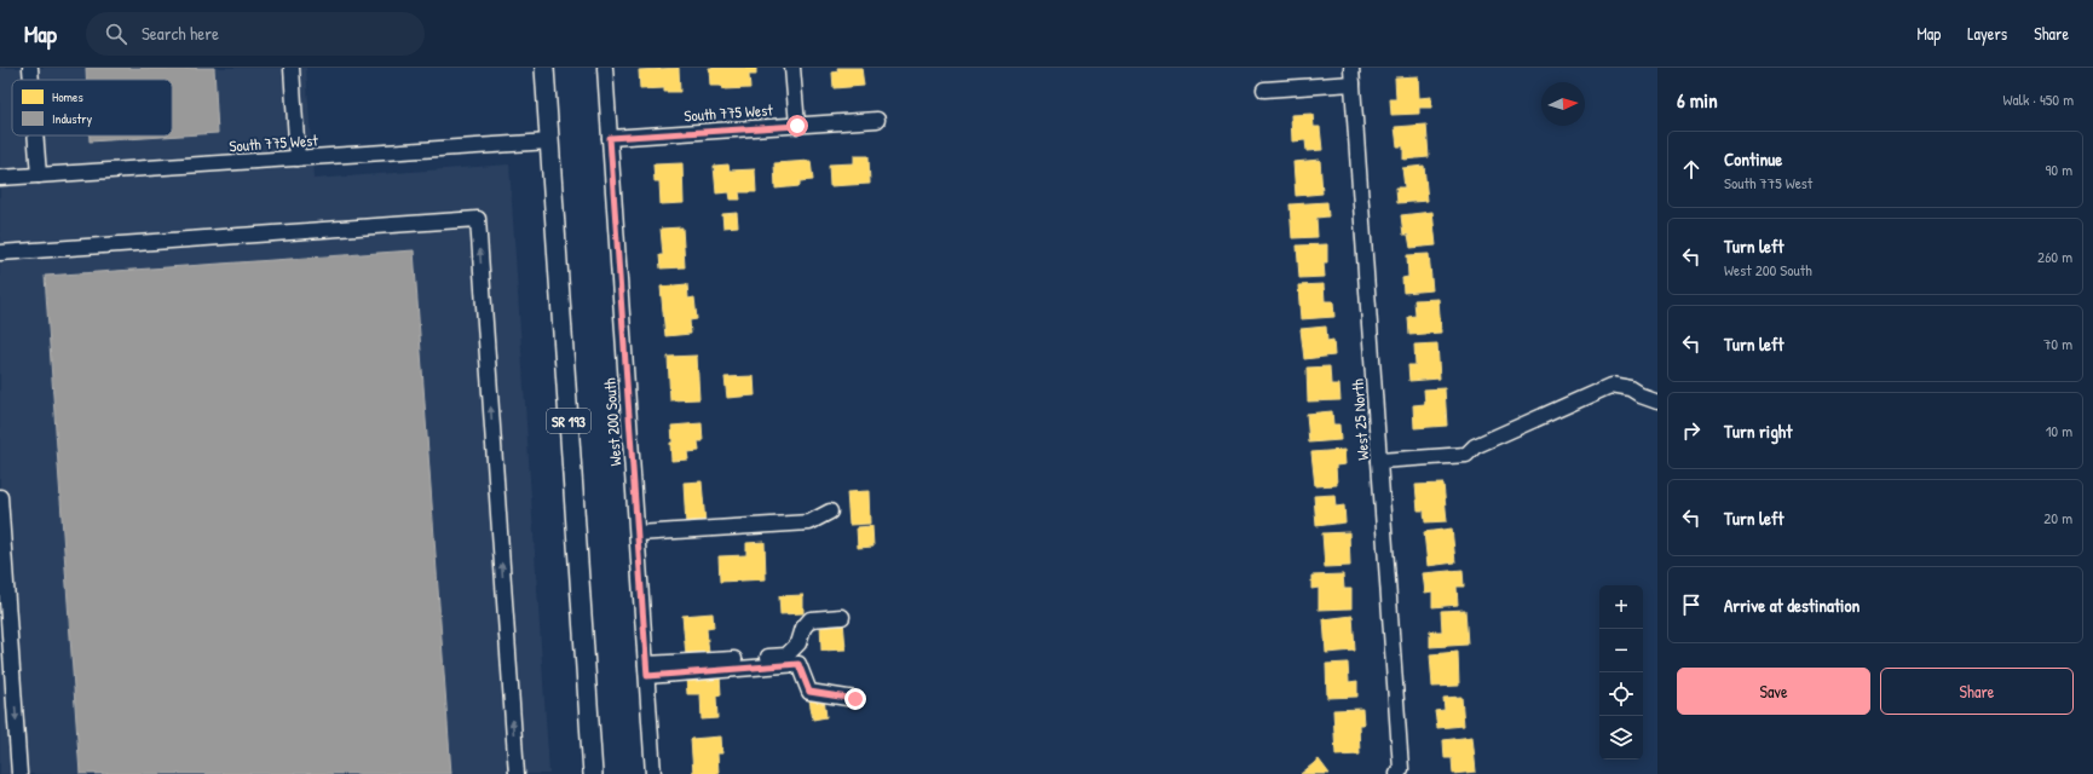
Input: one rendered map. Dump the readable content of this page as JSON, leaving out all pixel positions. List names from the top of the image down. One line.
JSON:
{"streets":{"main road":["SR 193"],"street":["South 775 West","West 25 North","West 200 South"]},"crossings":[["South 775 West","SR 193"],["South 775 West","West 200 South"]],"legend":["Homes","Industry"],"north":"right","page":{"header":"Map","search":"Search here","nav":["Map","Layers","Share"],"heading":["6 min","Walk · 450 m"],"list":[["Continue","South 775 West","90 m"],["Turn left","West 200 South","260 m"],["Turn left","70 m"],["Turn right","10 m"],["Turn left","20 m"],"Arrive at destination"],"map_buttons":["+","−"],"buttons":["Save","Share"]}}
